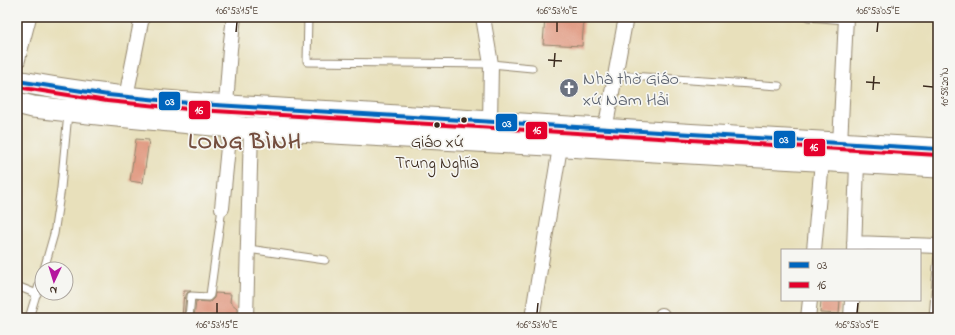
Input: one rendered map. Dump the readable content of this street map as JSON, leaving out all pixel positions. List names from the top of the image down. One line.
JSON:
{"districts":["LONG BÌNH"],"places":{"church":["Nhà thờ Giáo xứ Nam Hải"],"other":["Giáo xứ Trung Nghĩa"]},"lines":["transit line 03","transit line 16"],"legend":["03","16"],"north":"bottom","coordinates":["106°53'15\"E","106°53'10\"E","106°53'05\"E","10°58'20\"N"]}
